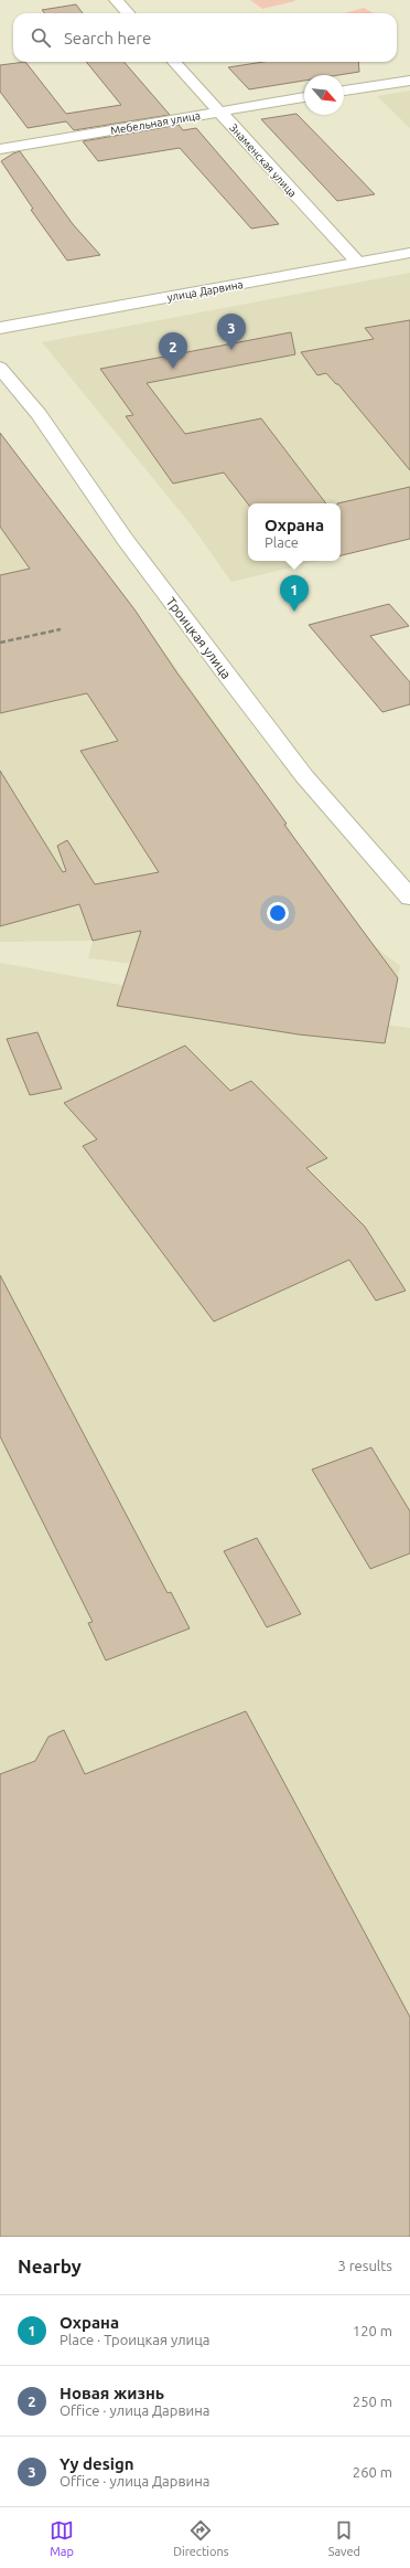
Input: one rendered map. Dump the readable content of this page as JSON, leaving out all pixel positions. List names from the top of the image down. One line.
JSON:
{"streets":{"street":["Мебельная улица","Знаменская улица","улица Дарвина","Троицкая улица"]},"crossings":[["Мебельная улица","Знаменская улица"],["Знаменская улица","улица Дарвина"]],"north":"bottom right","page":{"search":"Search here","pins":["3","2","1"],"popup":["Охрана","Place"],"heading":["Nearby","3 results"],"list":[{"mark":"1","name":"Охрана","note":"Place · Троицкая улица","value":"120 m"},{"mark":"2","name":"Новая жизнь","note":"Office · улица Дарвина","value":"250 m"},{"mark":"3","name":"Yy design","note":"Office · улица Дарвина","value":"260 m"}],"nav":["Map","Directions","Saved"]}}
